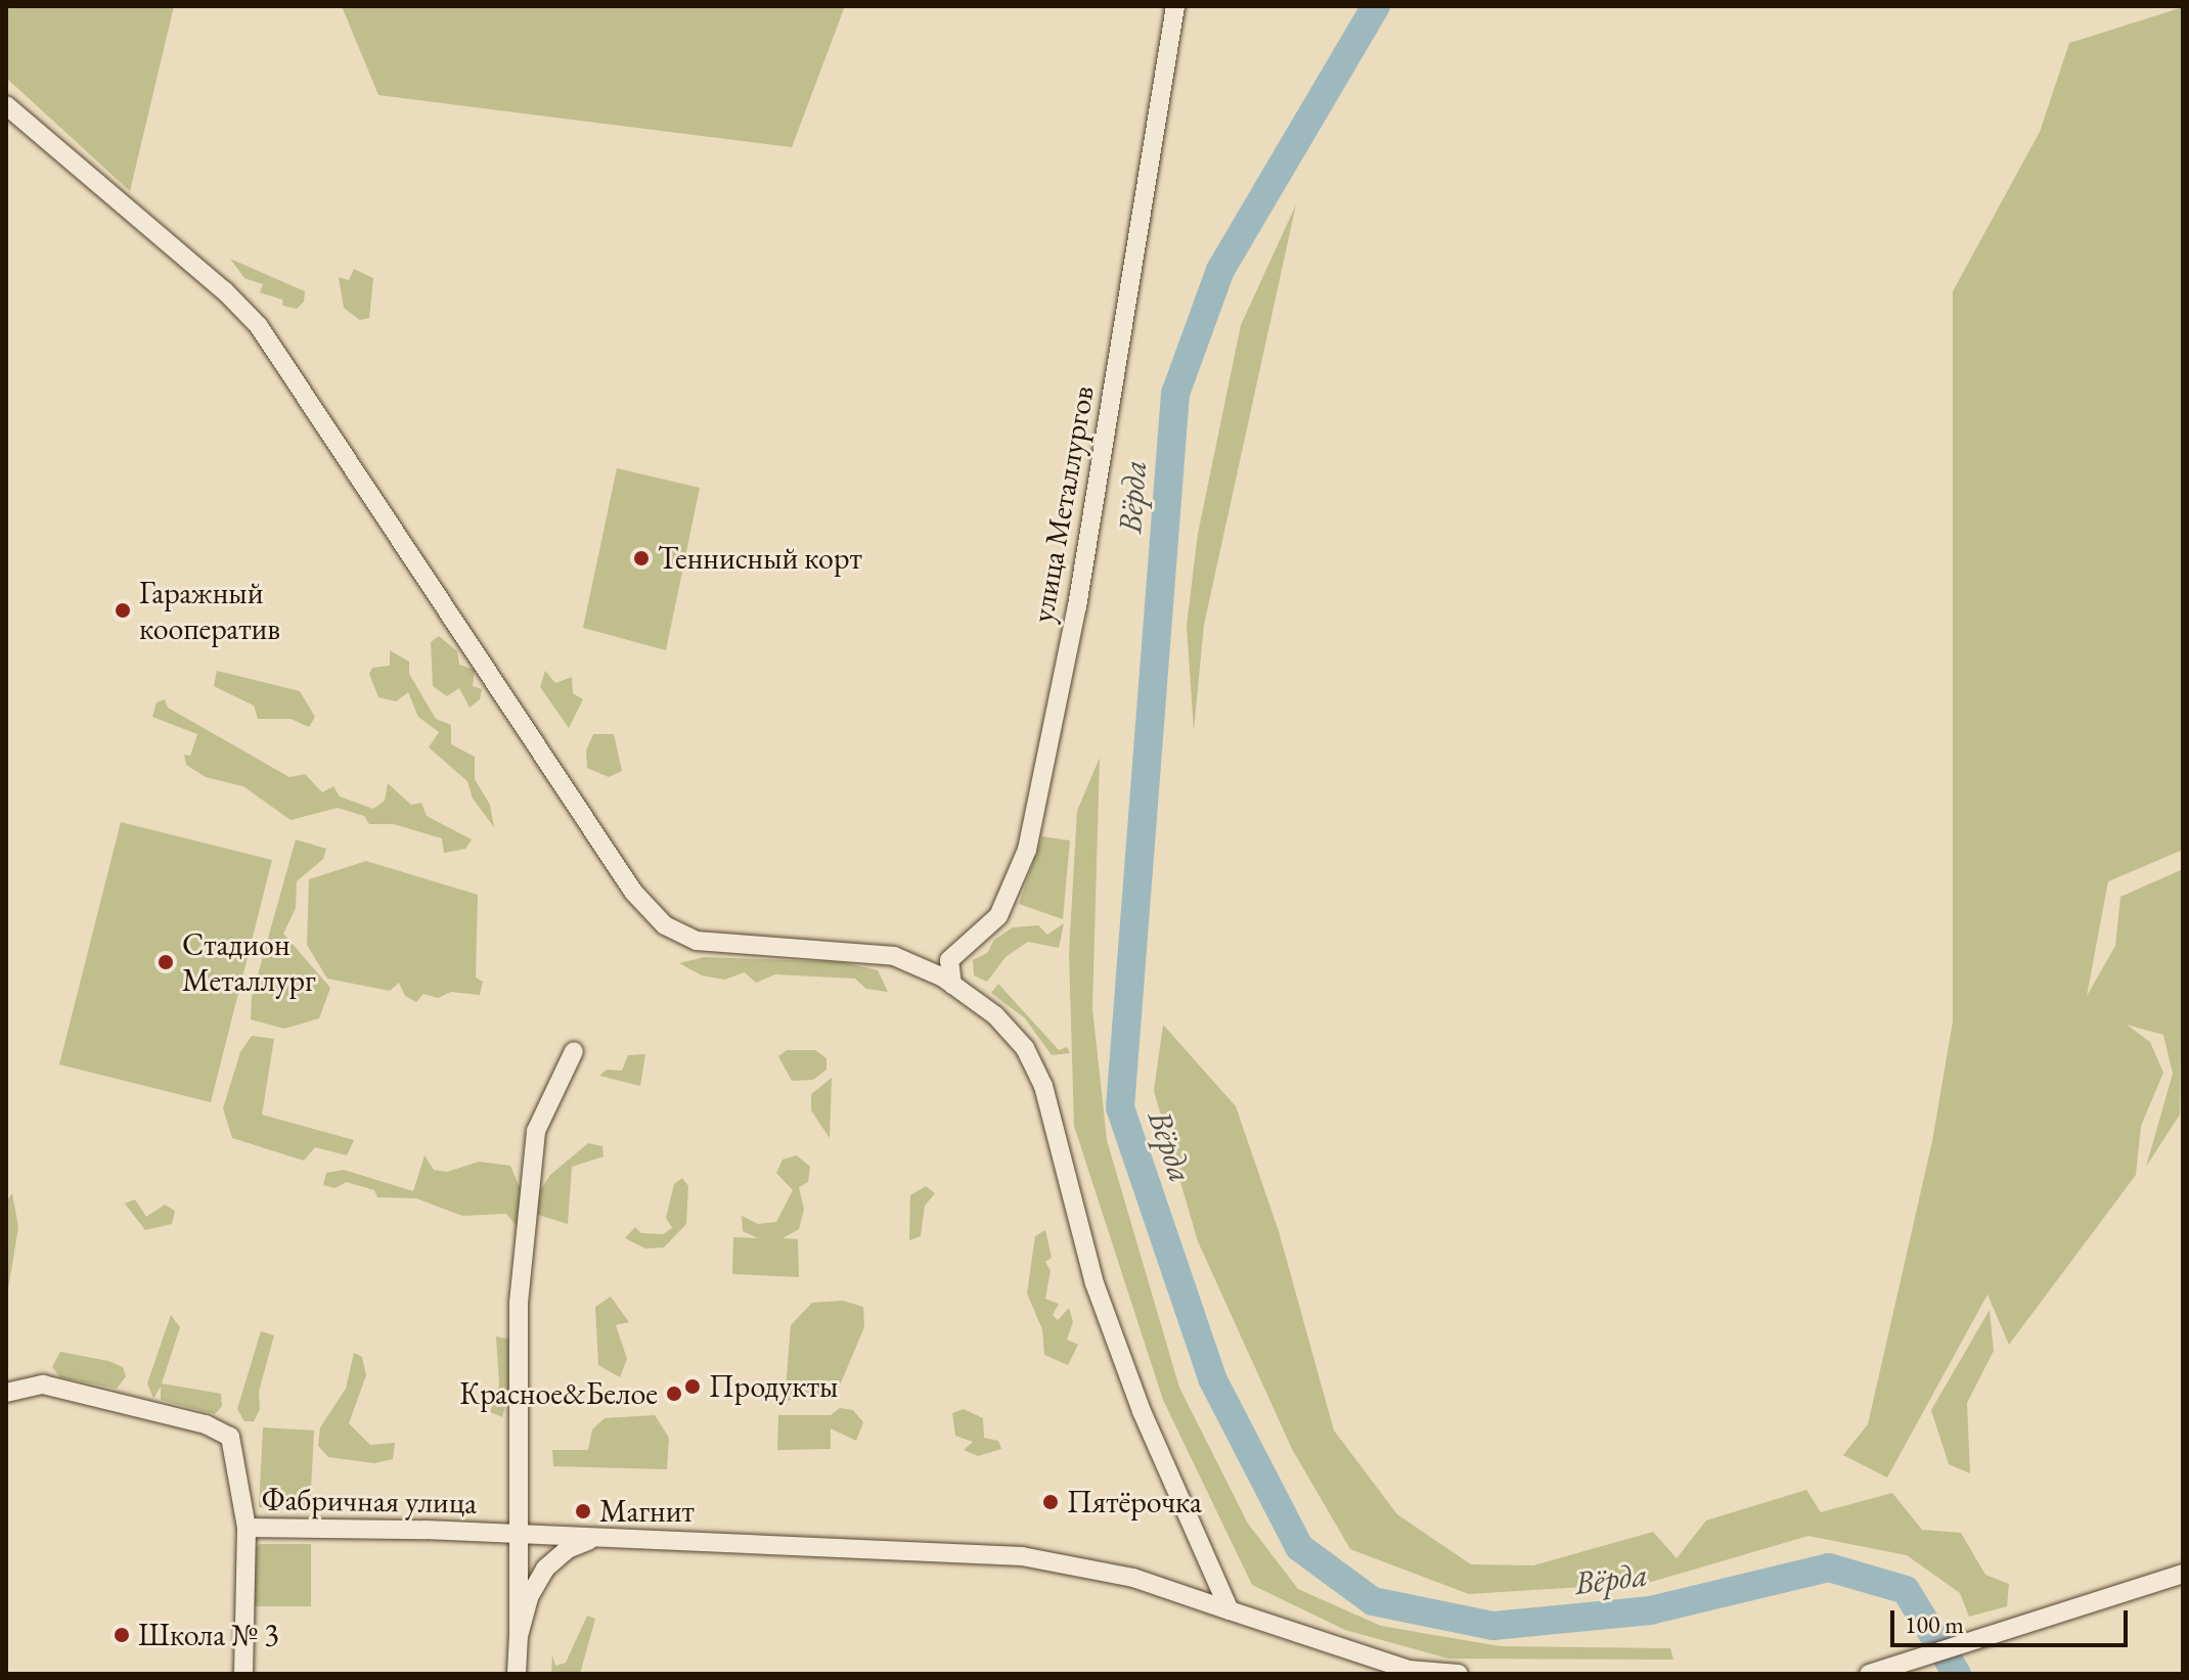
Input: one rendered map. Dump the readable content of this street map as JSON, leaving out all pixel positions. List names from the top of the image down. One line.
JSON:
{"streets":{"street":["улица Металлургов","Фабричная улица"]},"water":["Вёрда"],"places":["Теннисный корт","Гаражный кооператив","Стадион Металлург","Продукты","Красное&Белое","Пятёрочка","Магнит","Школа № 3"],"scale_bar":"100 m"}
